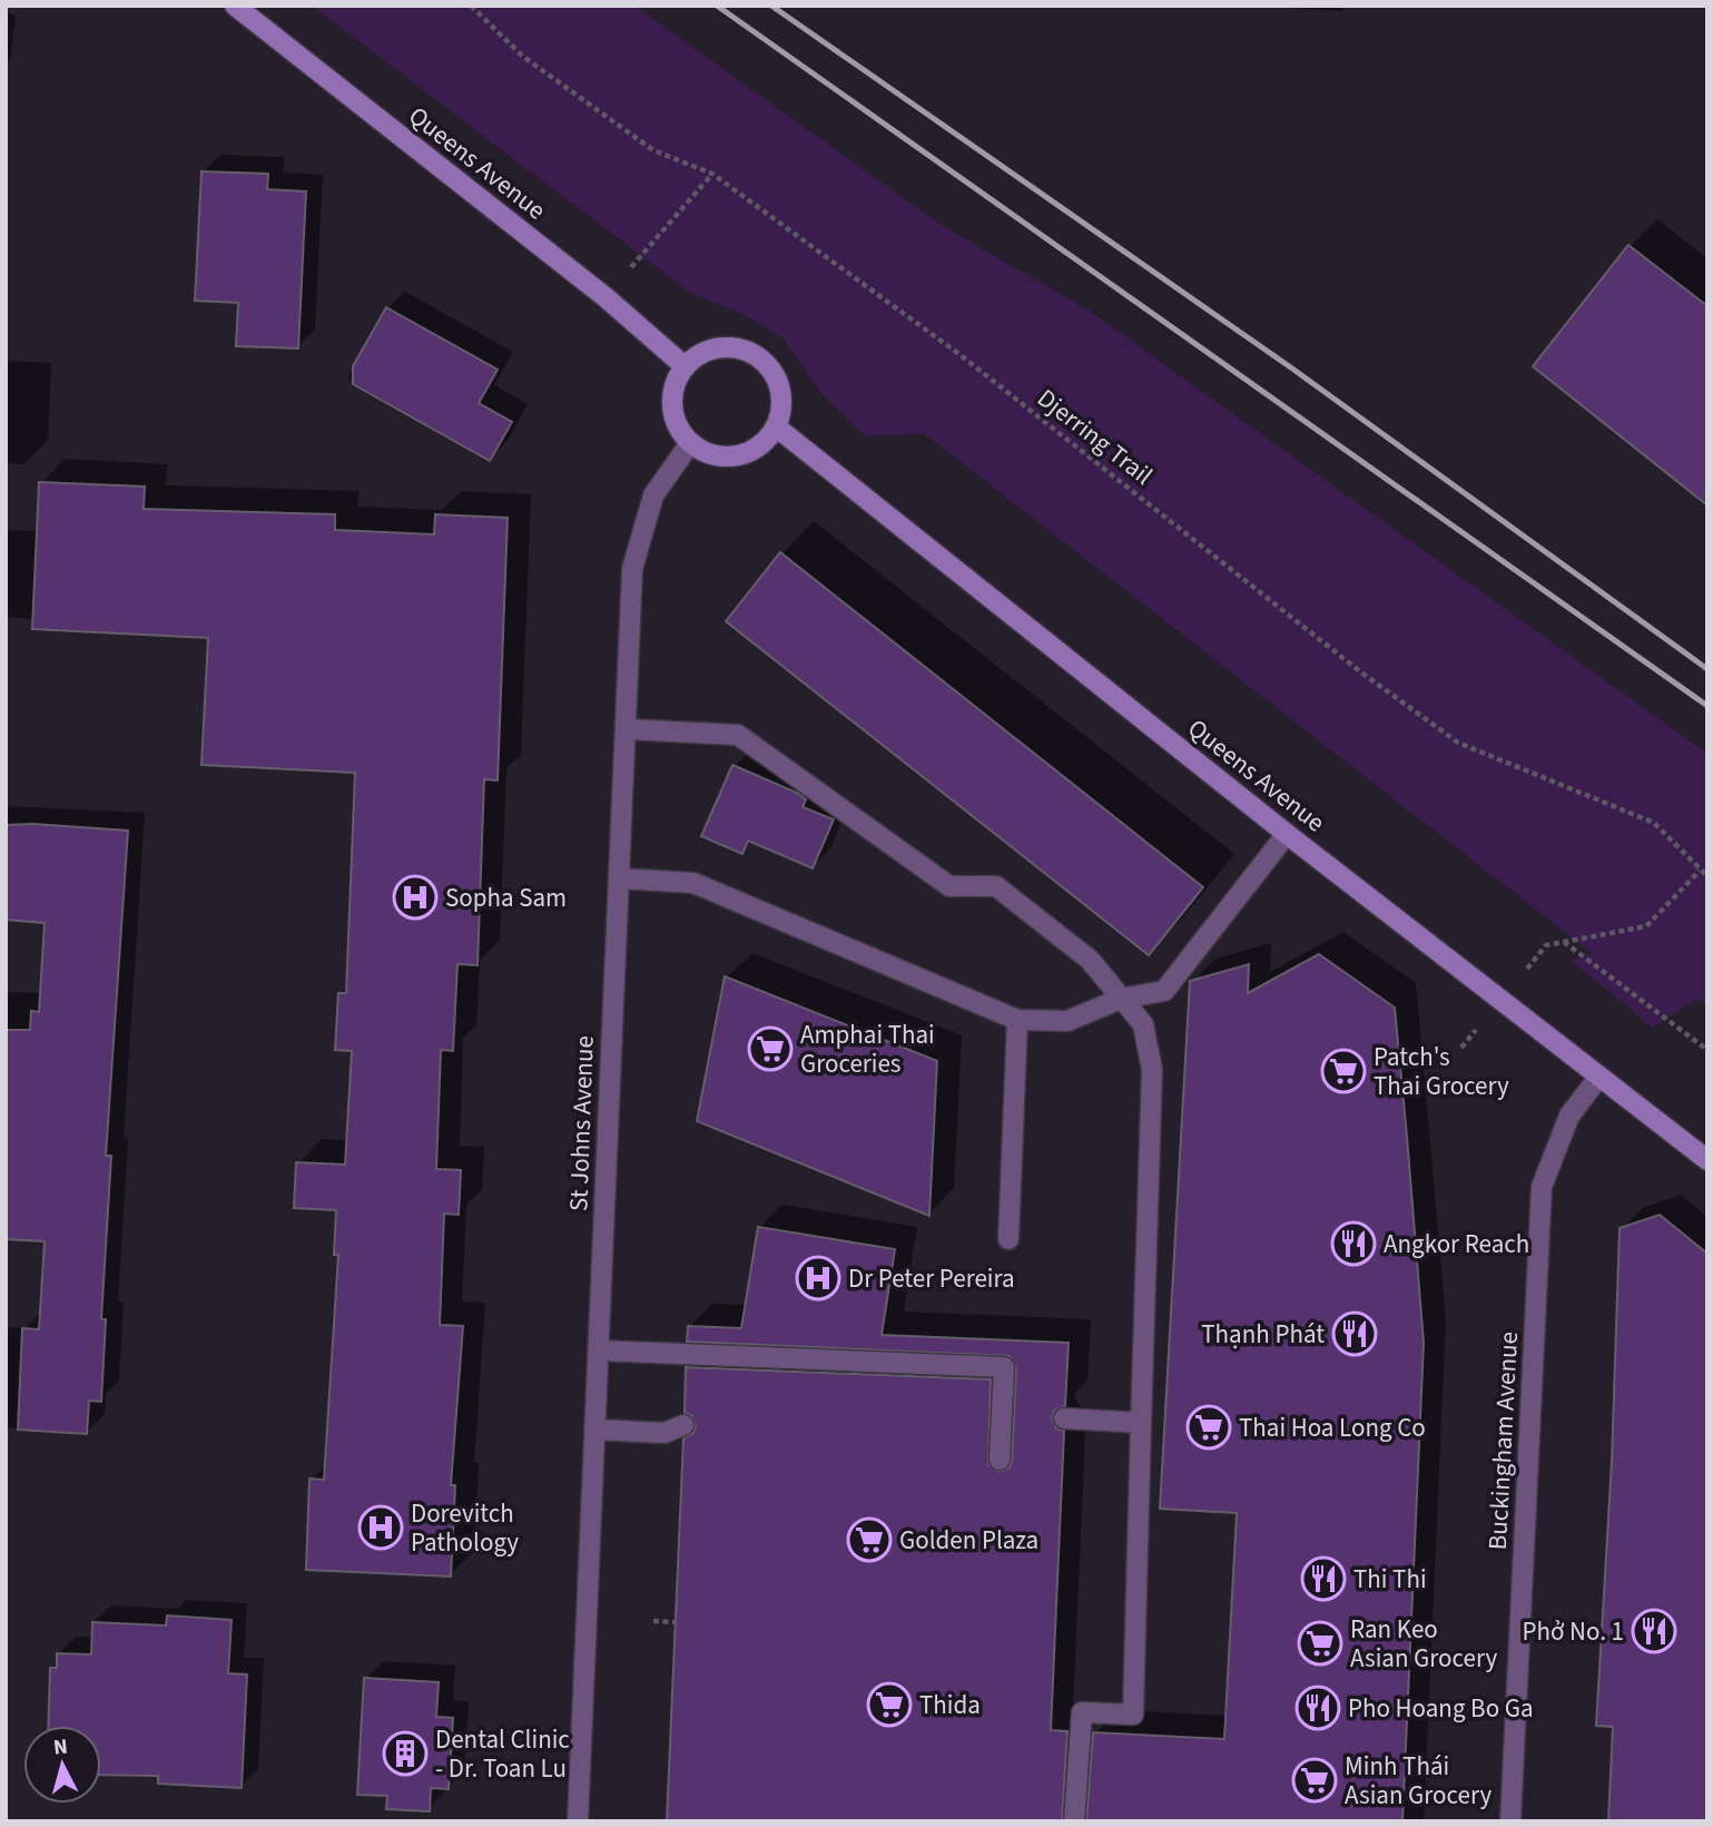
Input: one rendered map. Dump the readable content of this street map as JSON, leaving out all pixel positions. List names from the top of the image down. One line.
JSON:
{"streets":{"main road":["Queens Avenue"],"street":["St Johns Avenue","Buckingham Avenue"],"path":["Djerring Trail"]},"crossings":[["Queens Avenue","St Johns Avenue"],["Queens Avenue","Buckingham Avenue"]],"places":{"hospital":["Sopha Sam","Dr Peter Pereira","Dorevitch Pathology"],"supermarket":["Amphai Thai Groceries","Patch's Thai Grocery","Thai Hoa Long Co","Golden Plaza","Ran Keo Asian Grocery","Thida","Minh Thái Asian Grocery"],"restaurant":["Angkor Reach","Thạnh Phát","Thi Thi","Phở No. 1","Pho Hoang Bo Ga"],"building":["Dental Clinic - Dr. Toan Lu"]},"north":"top"}
